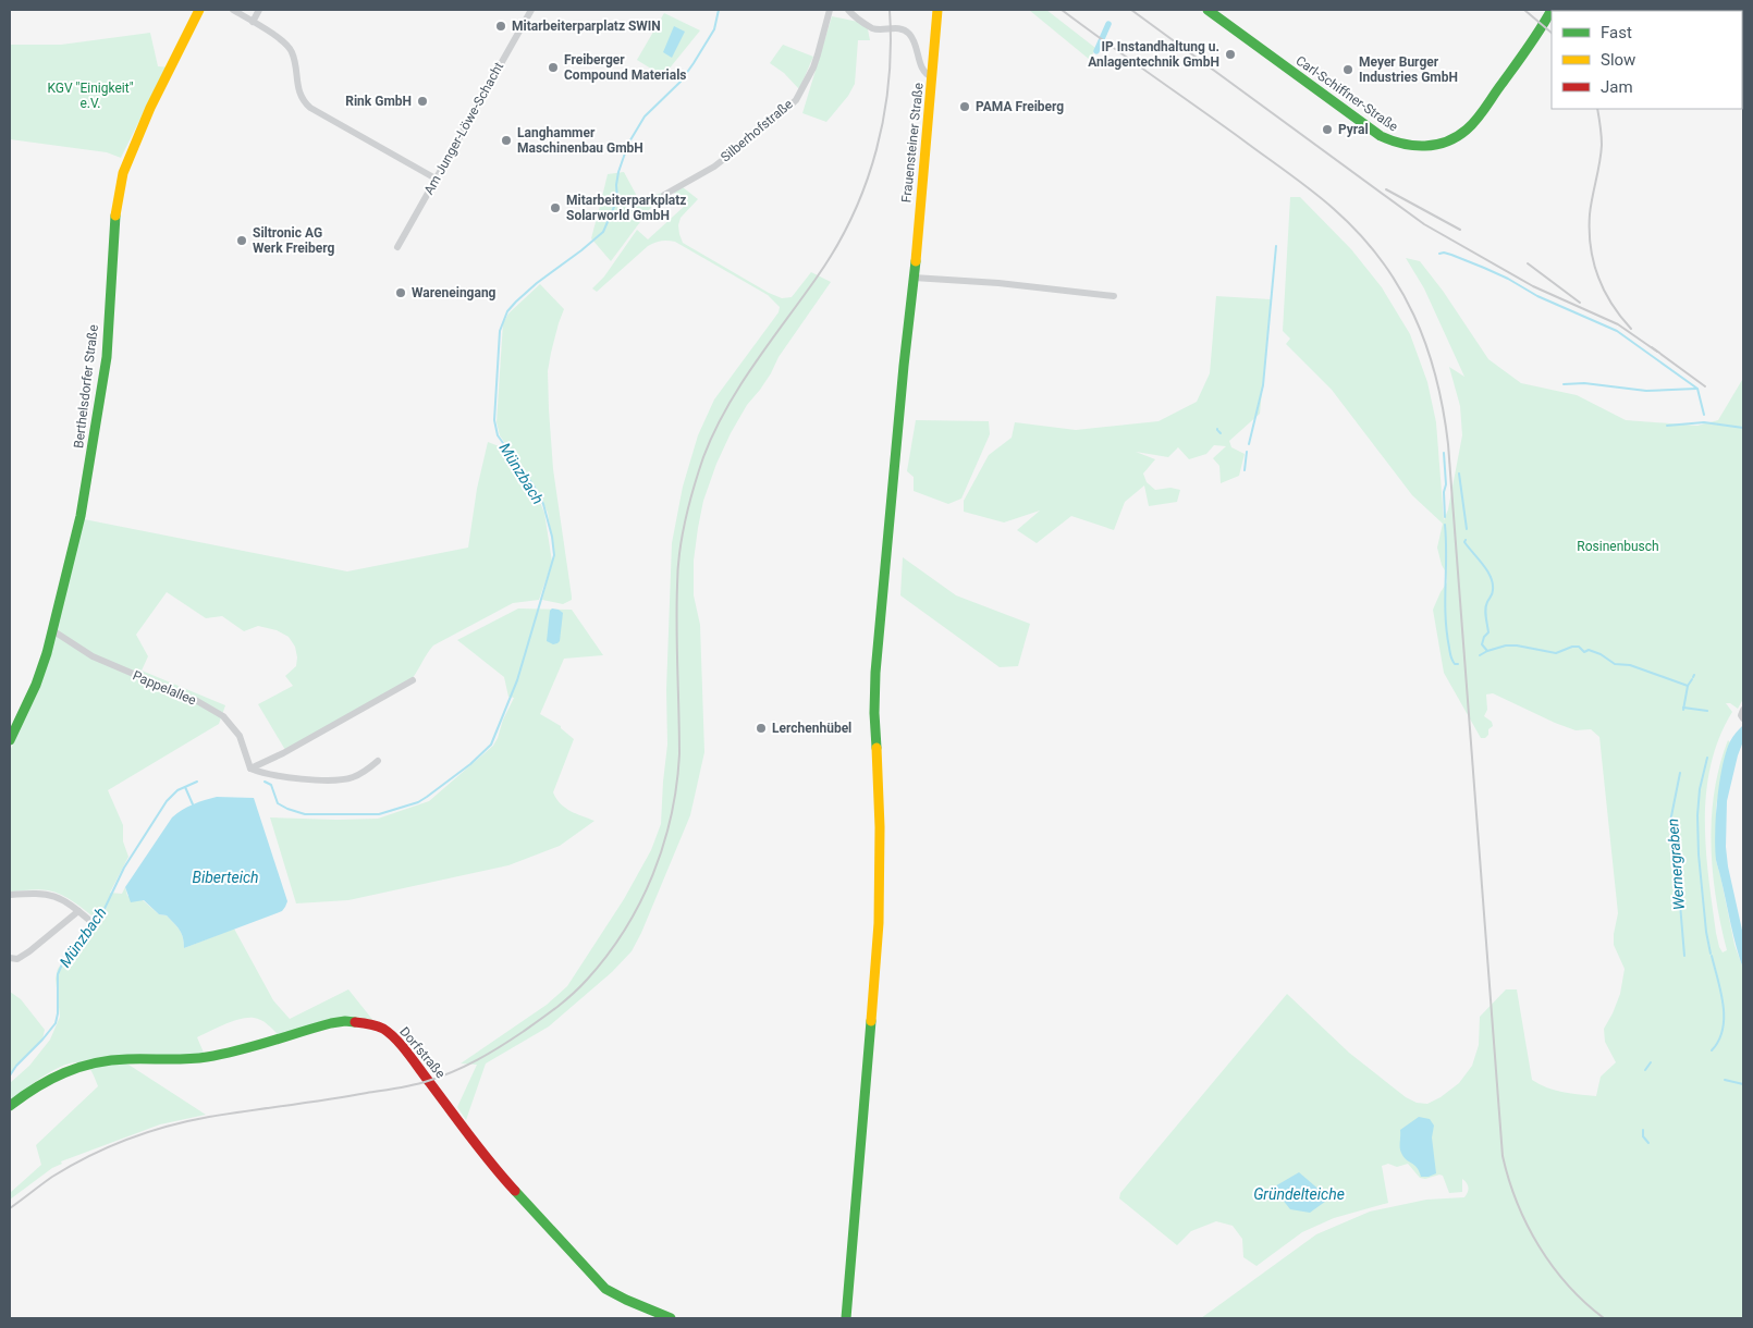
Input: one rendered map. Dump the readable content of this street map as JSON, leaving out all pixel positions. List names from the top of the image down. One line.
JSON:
{"streets":{"main road":["Carl-Schiffner-Straße","Frauensteiner Straße","Berthelsdorfer Straße","Dorfstraße"],"street":["Am Junger-Löwe-Schacht","Silberhofstraße","Pappelallee"]},"crossings":[["Berthelsdorfer Straße","Pappelallee"]],"water":["Münzbach","Wernergraben","Biberteich","Gründelteiche"],"parks":["KGV \"Einigkeit\" e.V.","Rosinenbusch"],"places":["Mitarbeiterparplatz SWIN","IP Instandhaltung u. Anlagentechnik GmbH","Freiberger Compound Materials","Meyer Burger Industries GmbH","Rink GmbH","PAMA Freiberg","Pyral","Langhammer Maschinenbau GmbH","Mitarbeiterparkplatz Solarworld GmbH","Siltronic AG Werk Freiberg","Wareneingang","Lerchenhübel"],"legend":["Fast","Slow","Jam"]}
